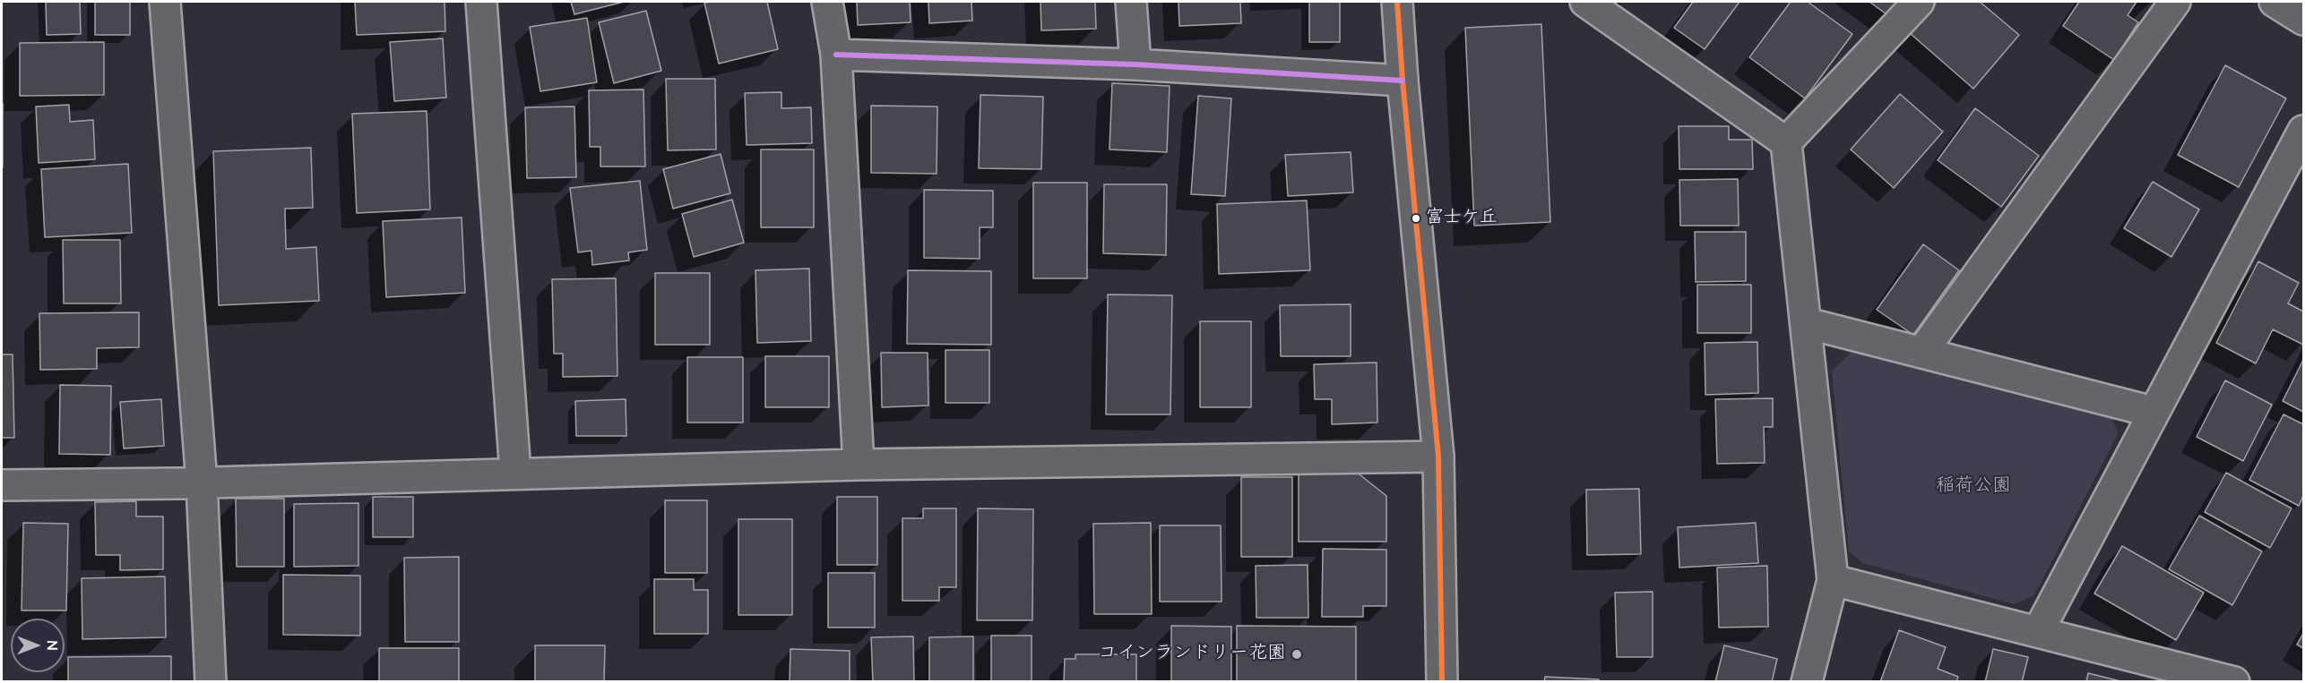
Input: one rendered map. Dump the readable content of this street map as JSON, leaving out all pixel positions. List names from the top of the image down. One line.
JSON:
{"parks":["稲荷公園"],"places":["富士ケ丘","コインランドリー花園"],"north":"right"}
